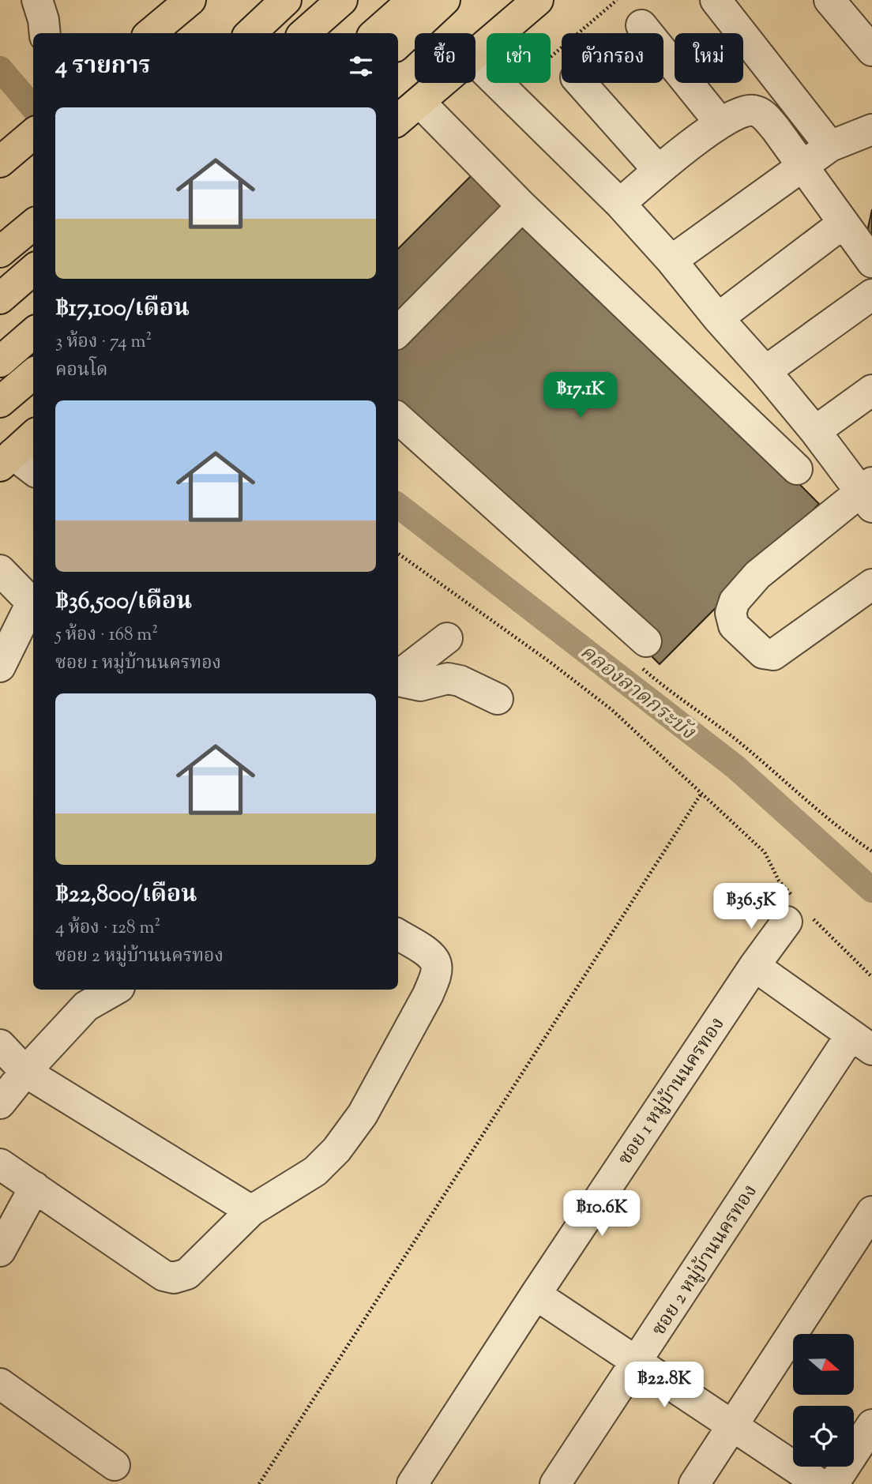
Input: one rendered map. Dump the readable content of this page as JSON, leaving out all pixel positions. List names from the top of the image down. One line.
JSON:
{"streets":{"street":["ซอย 1 หมู่บ้านนครทอง","ซอย 2 หมู่บ้านนครทอง"]},"water":["คลองลาดกระบัง"],"north":"right","page":{"chip":["ซื้อ","เช่า","ตัวกรอง","ใหม่"],"heading":"4 รายการ","list":[{"name":"฿17,100/เดือน","note":"3 ห้อง · 74 m² · คอนโด"},{"name":"฿36,500/เดือน","note":"5 ห้อง · 168 m² · ซอย 1 หมู่บ้านนครทอง"},{"name":"฿22,800/เดือน","note":"4 ห้อง · 128 m² · ซอย 2 หมู่บ้านนครทอง"}],"price":["฿17.1K","฿36.5K","฿10.6K","฿22.8K"]}}
